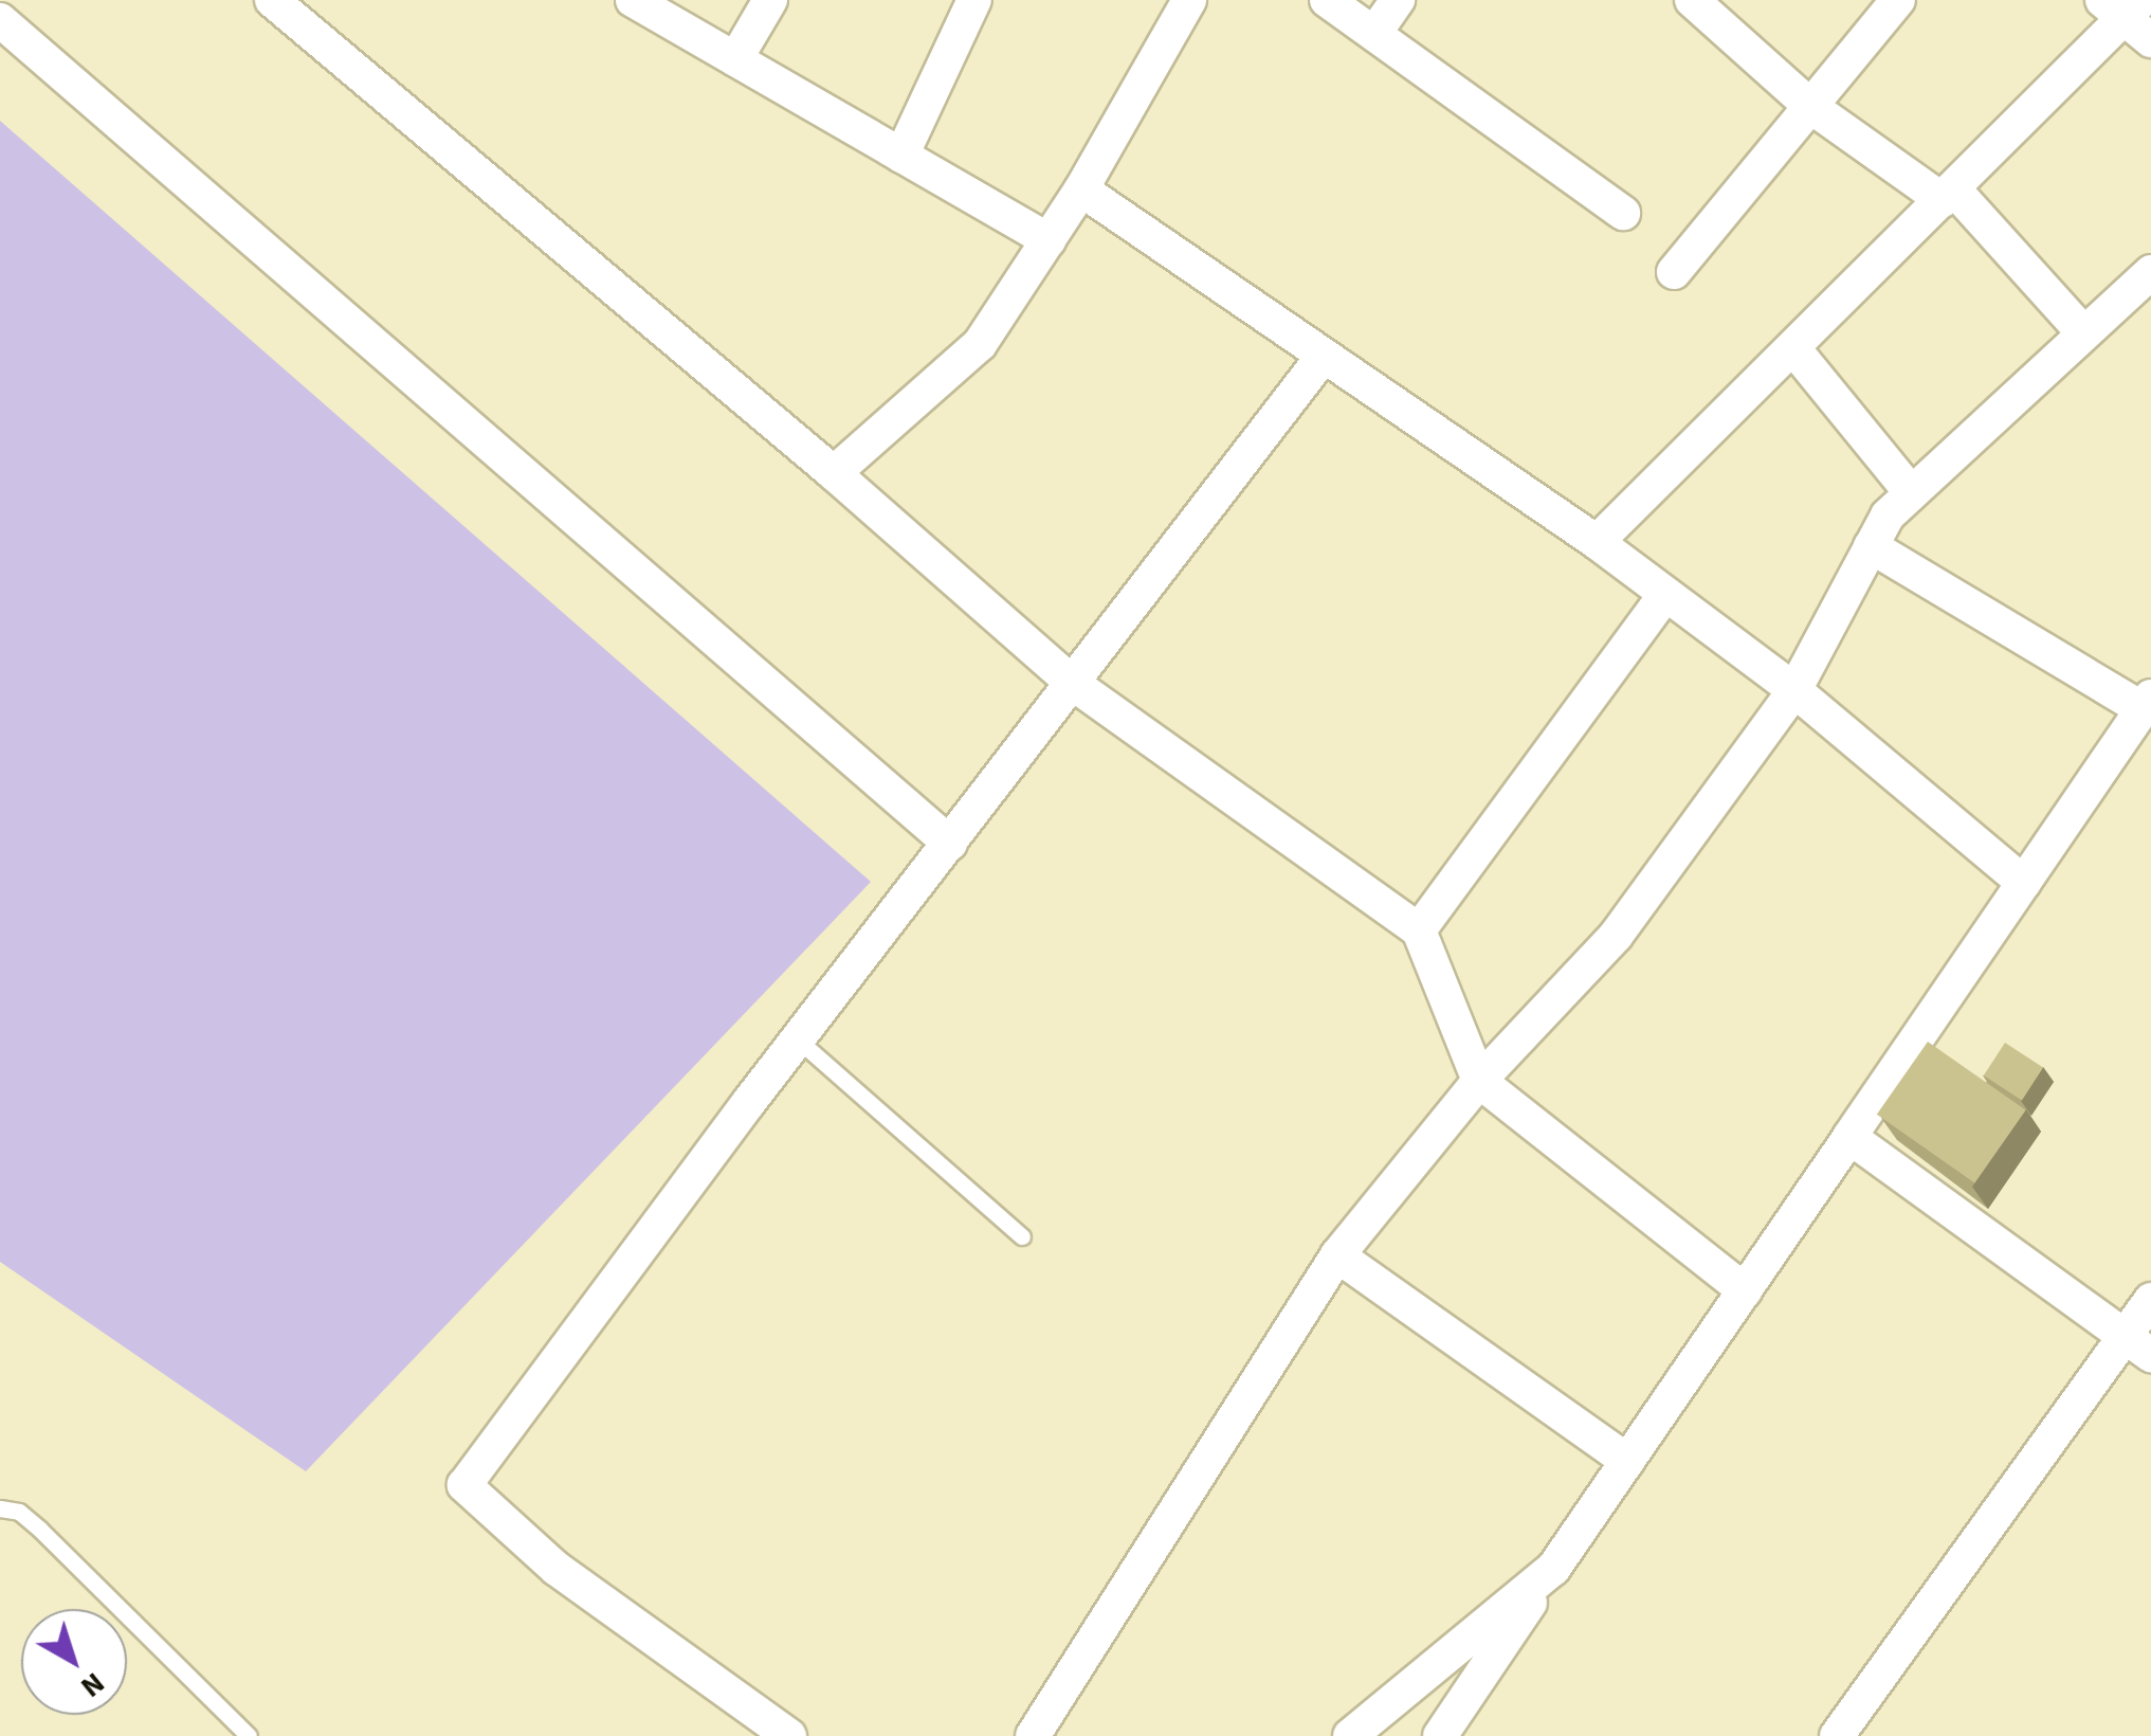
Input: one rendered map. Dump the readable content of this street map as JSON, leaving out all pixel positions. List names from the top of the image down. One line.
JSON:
{"north":"bottom right"}
